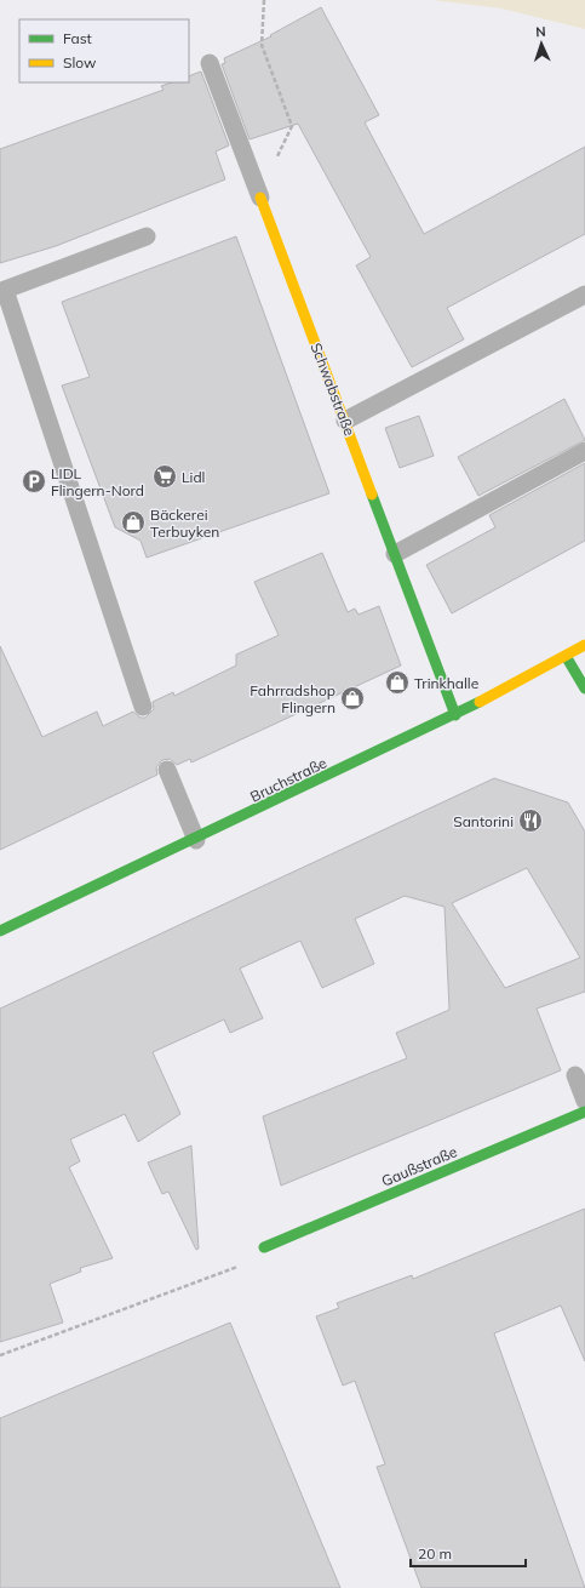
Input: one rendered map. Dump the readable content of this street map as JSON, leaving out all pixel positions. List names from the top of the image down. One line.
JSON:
{"streets":{"street":["Schwabstraße","Bruchstraße","Gaußstraße"]},"crossings":[["Schwabstraße","Bruchstraße"]],"places":{"supermarket":["Lidl"],"parking":["LIDL Flingern-Nord"],"shop":["Bäckerei Terbuyken","Trinkhalle","Fahrradshop Flingern"],"restaurant":["Santorini"]},"legend":["Fast","Slow"],"scale_bar":"20 m","north":"top"}
